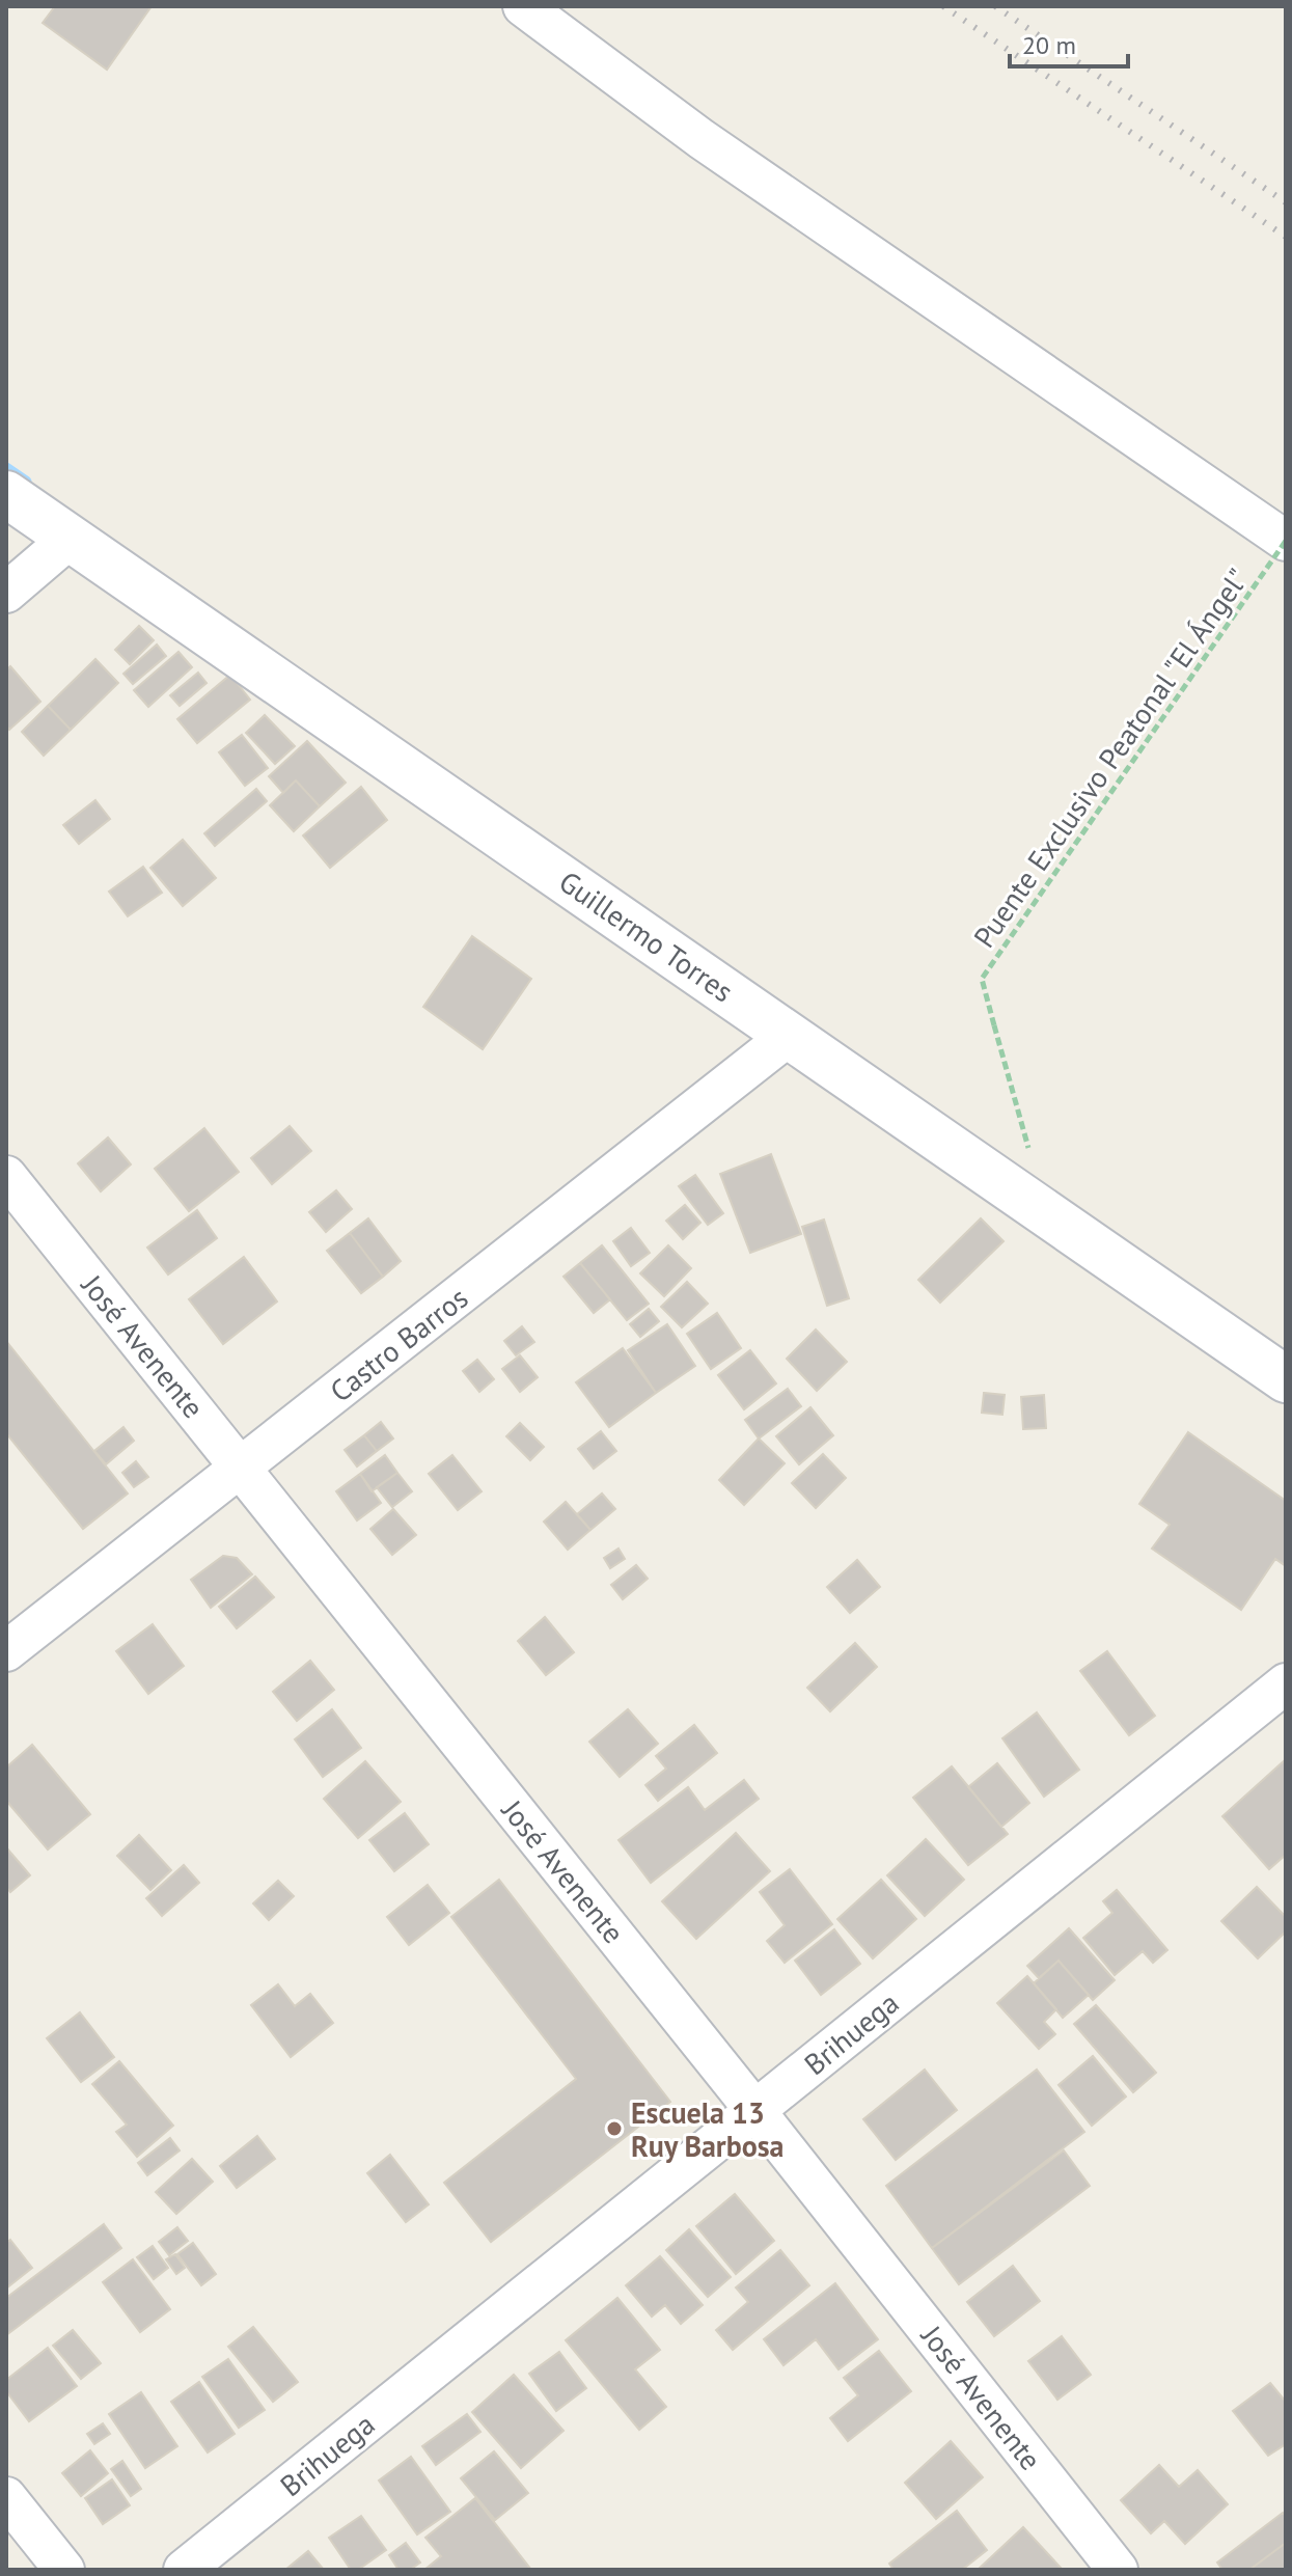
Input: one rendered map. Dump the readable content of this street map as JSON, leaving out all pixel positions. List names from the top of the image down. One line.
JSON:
{"streets":{"main road":["Guillermo Torres"],"street":["Castro Barros","José Avenente","Brihuega"],"path":["Puente Exclusivo Peatonal \"El Ángel\""]},"crossings":[["Puente Exclusivo Peatonal \"El Ángel\"","Guillermo Torres"],["Guillermo Torres","Castro Barros"],["Castro Barros","José Avenente"],["José Avenente","Brihuega"]],"places":["Escuela 13 Ruy Barbosa"],"scale_bar":"20 m"}
